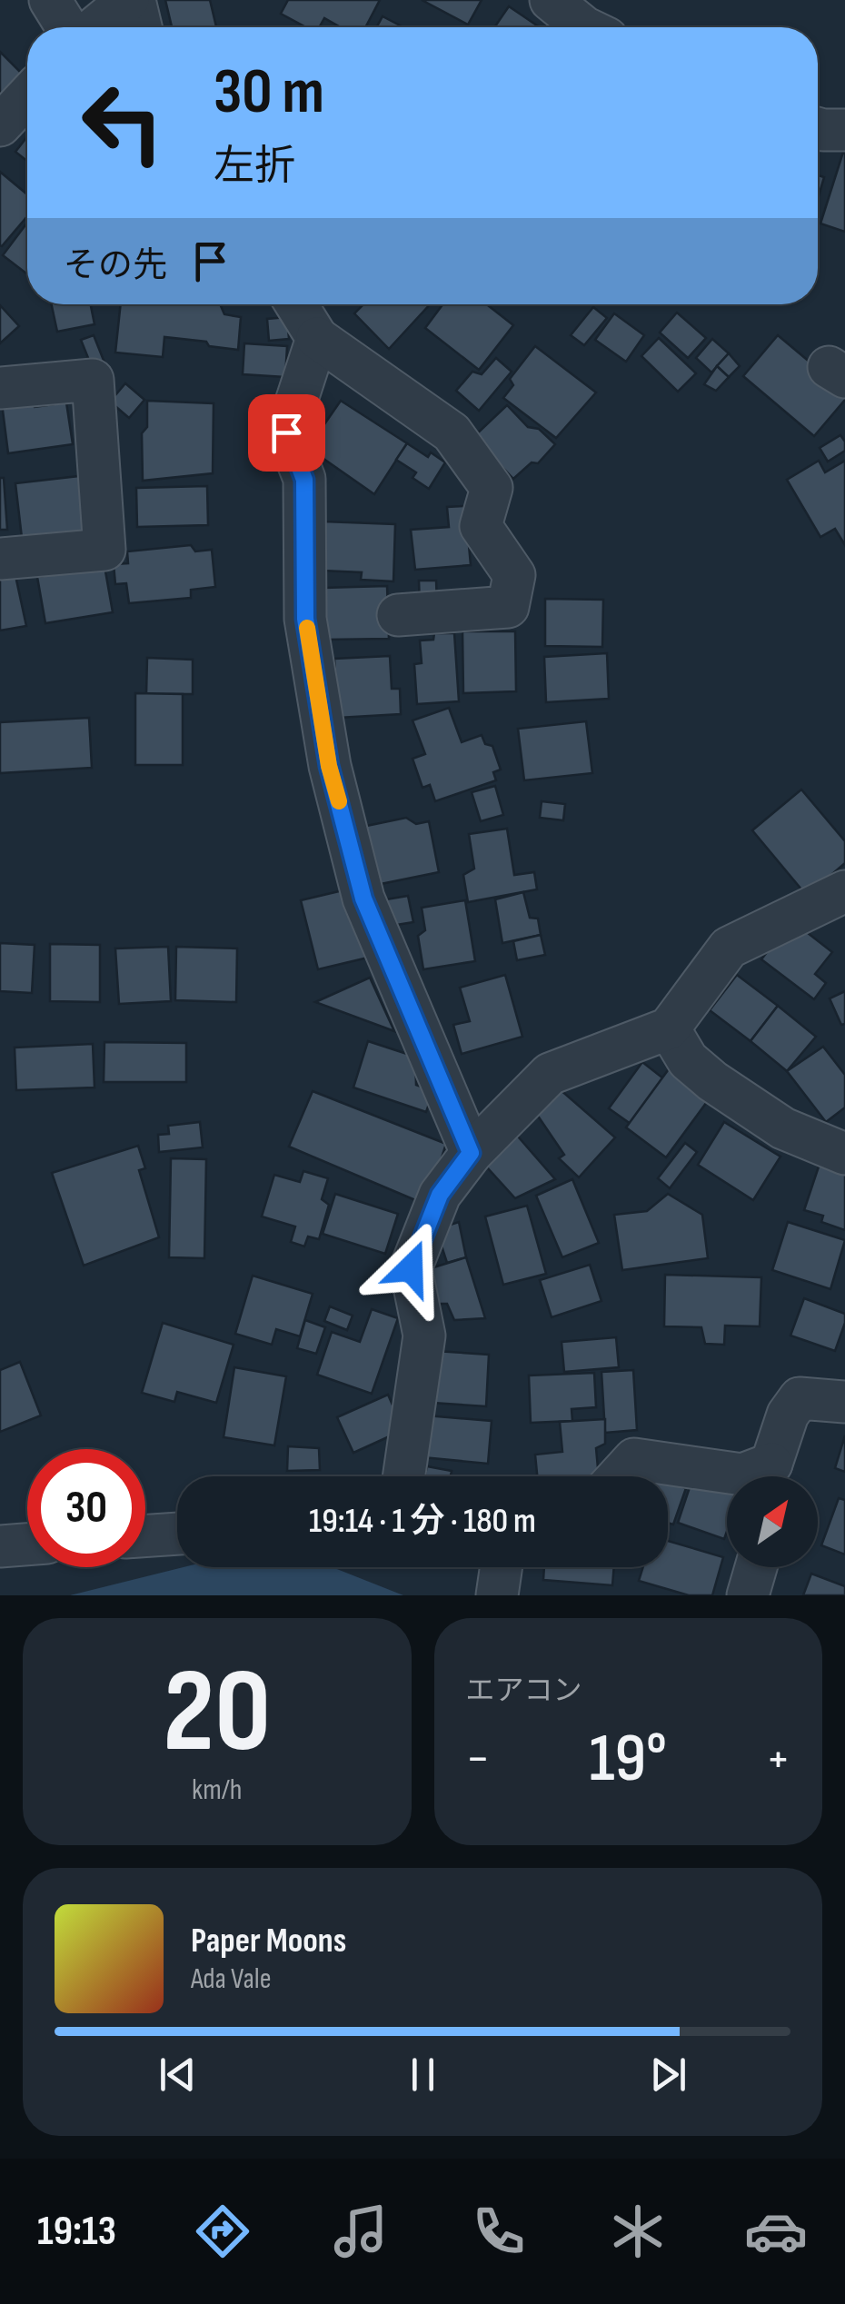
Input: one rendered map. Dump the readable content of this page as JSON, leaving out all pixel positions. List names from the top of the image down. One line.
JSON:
{"north":"top right","page":{"turn":["30 m","左折"],"then":"その先","limit":"30","trip":"19:14 · 1 分 · 180 m","tile":[["20","km/h"],"エアコン"],"heat":["−","19°","+"],"song":["Paper Moons","Ada Vale"],"tabs":"19:13"}}
